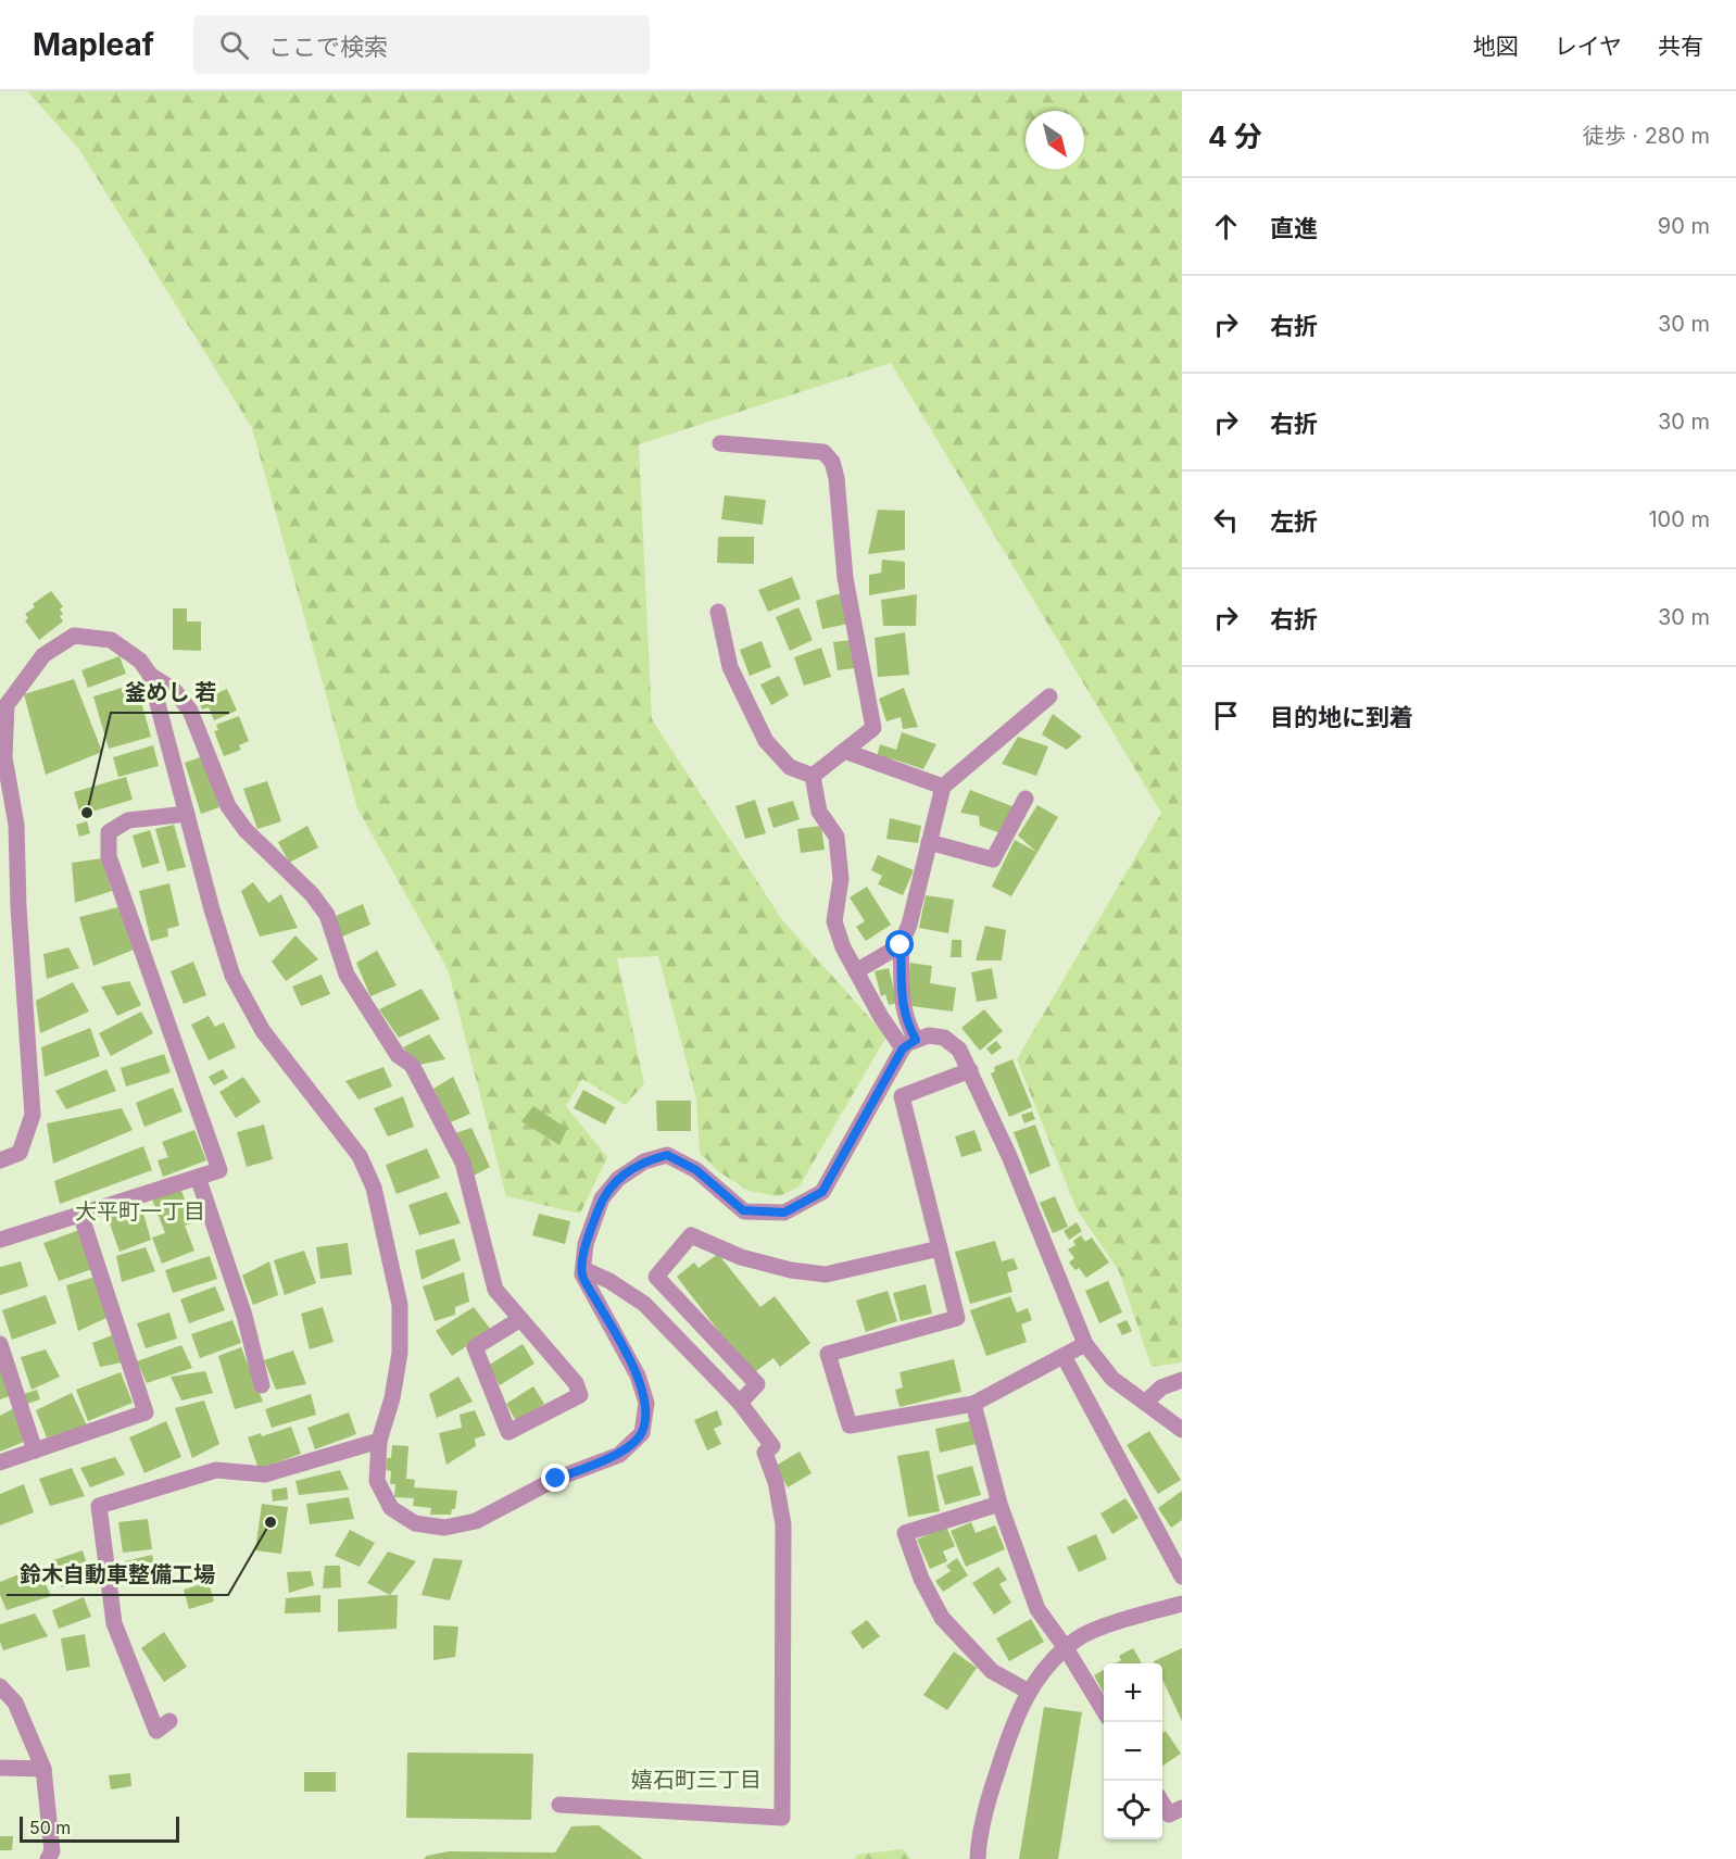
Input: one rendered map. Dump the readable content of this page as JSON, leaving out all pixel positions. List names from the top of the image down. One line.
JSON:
{"districts":["大平町一丁目","嬉石町三丁目"],"places":["釜めし 若","鈴木自動車整備工場"],"scale_bar":"50 m","north":"bottom right","page":{"header":"Mapleaf","search":"ここで検索","nav":["地図","レイヤ","共有"],"heading":["4 分","徒歩 · 280 m"],"list":[["直進","90 m"],["右折","30 m"],["右折","30 m"],["左折","100 m"],["右折","30 m"],"目的地に到着"],"map_buttons":["+","−"],"scale":"50 m"}}
